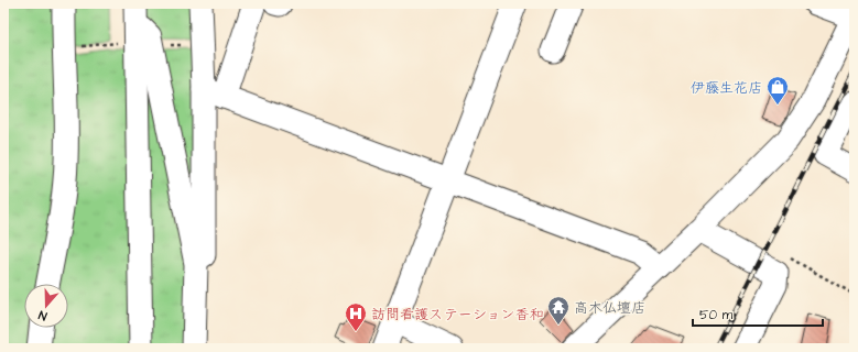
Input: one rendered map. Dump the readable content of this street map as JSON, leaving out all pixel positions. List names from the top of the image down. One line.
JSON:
{"places":{"shop":["伊藤生花店"],"temple":["高木仏壇店"],"hospital":["訪問看護ステーション香和"]},"scale_bar":"50 m","north":"bottom"}
